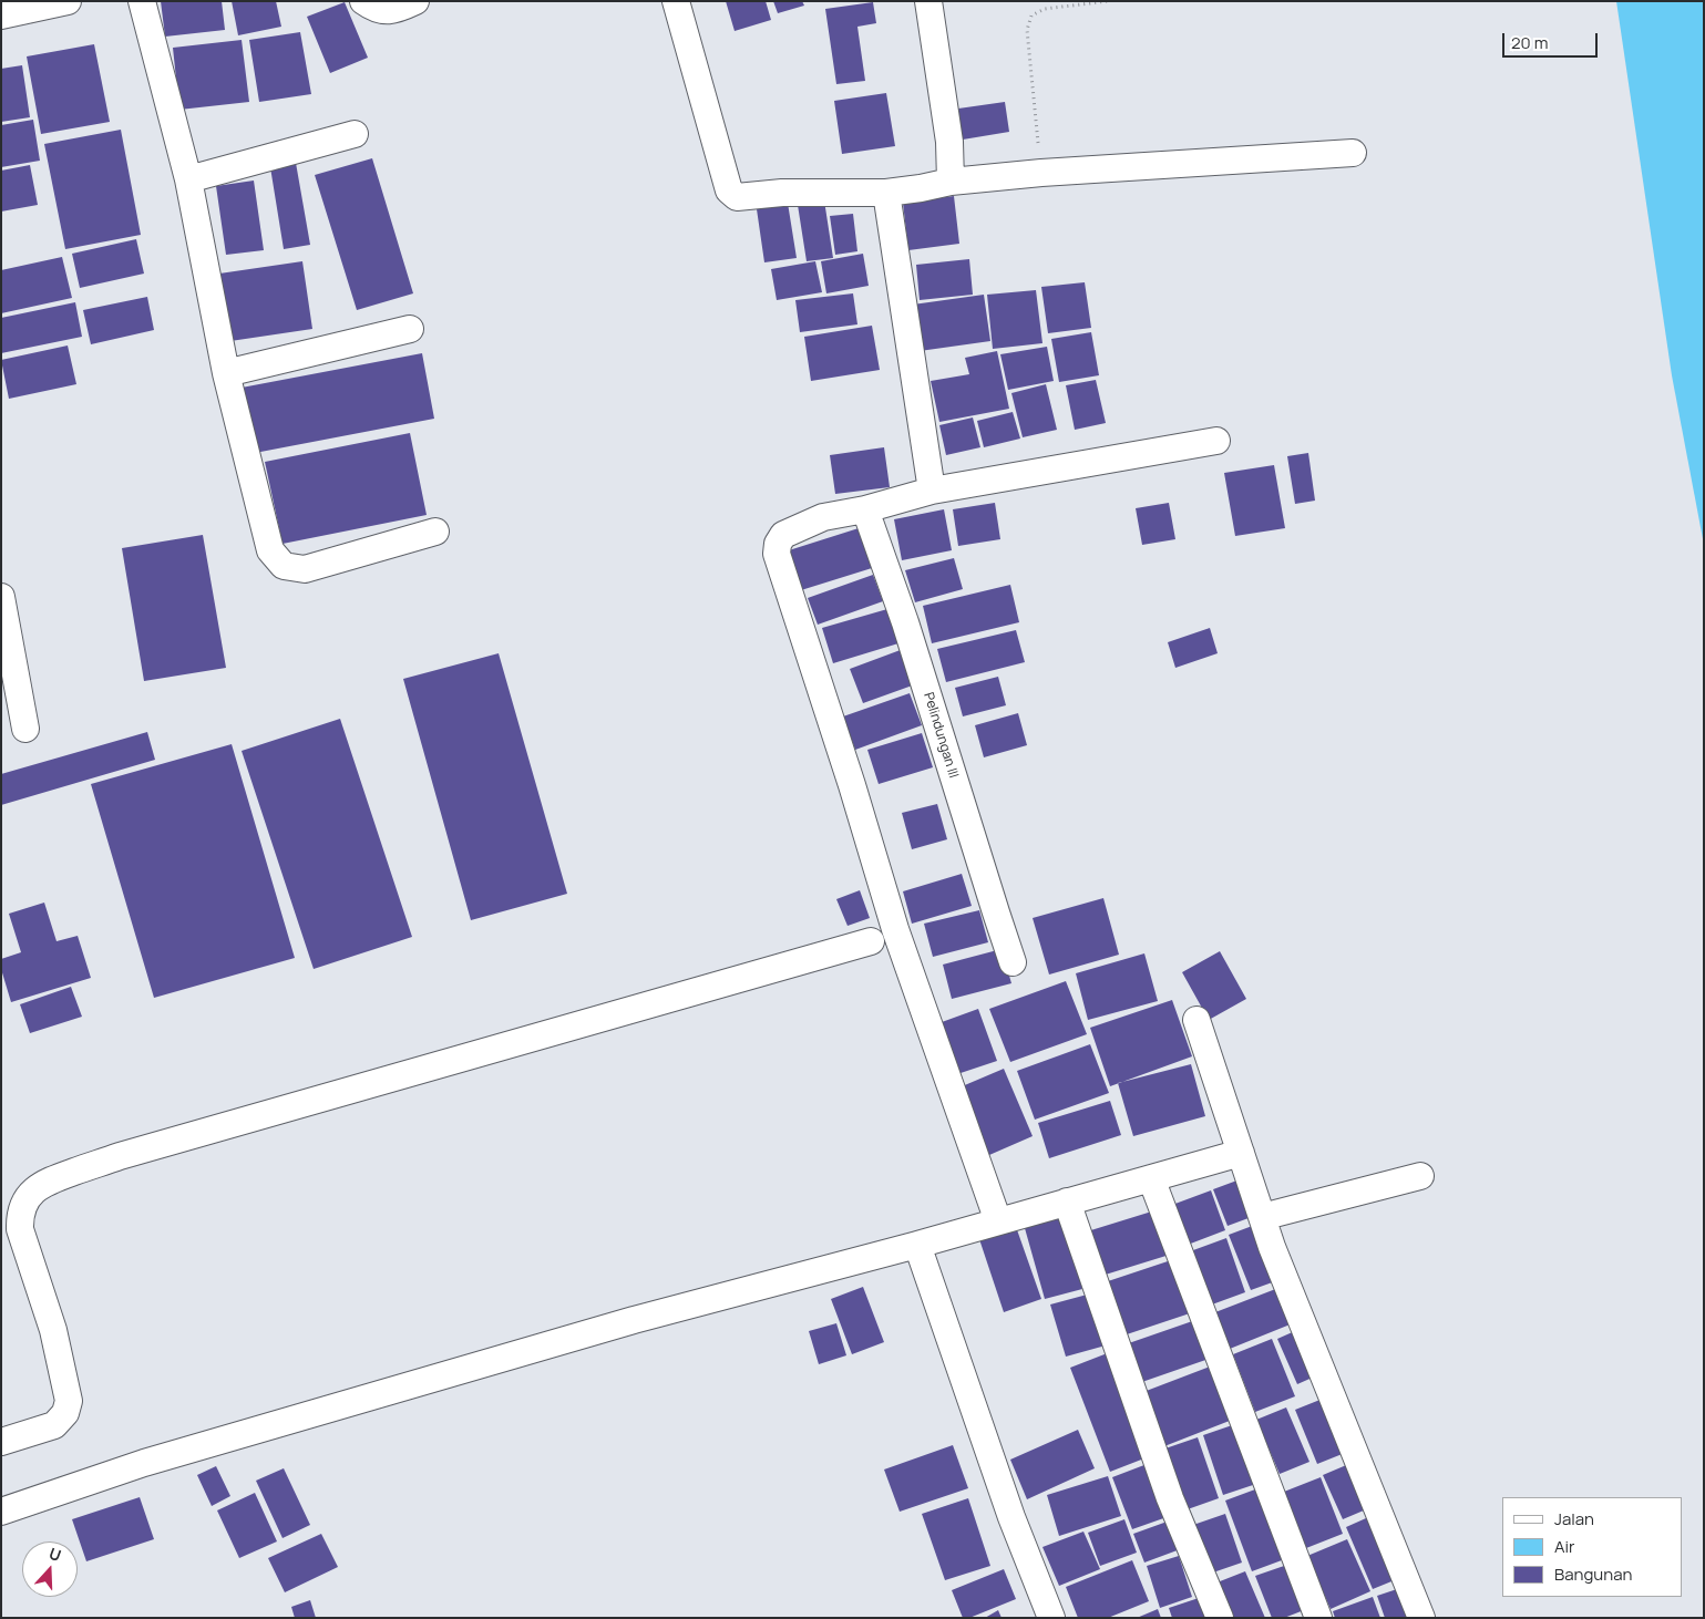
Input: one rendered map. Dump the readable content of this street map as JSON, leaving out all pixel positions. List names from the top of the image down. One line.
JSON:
{"streets":{"street":["Pelindungan III"]},"legend":["Jalan","Air","Bangunan"],"scale_bar":"20 m","north":"top"}
